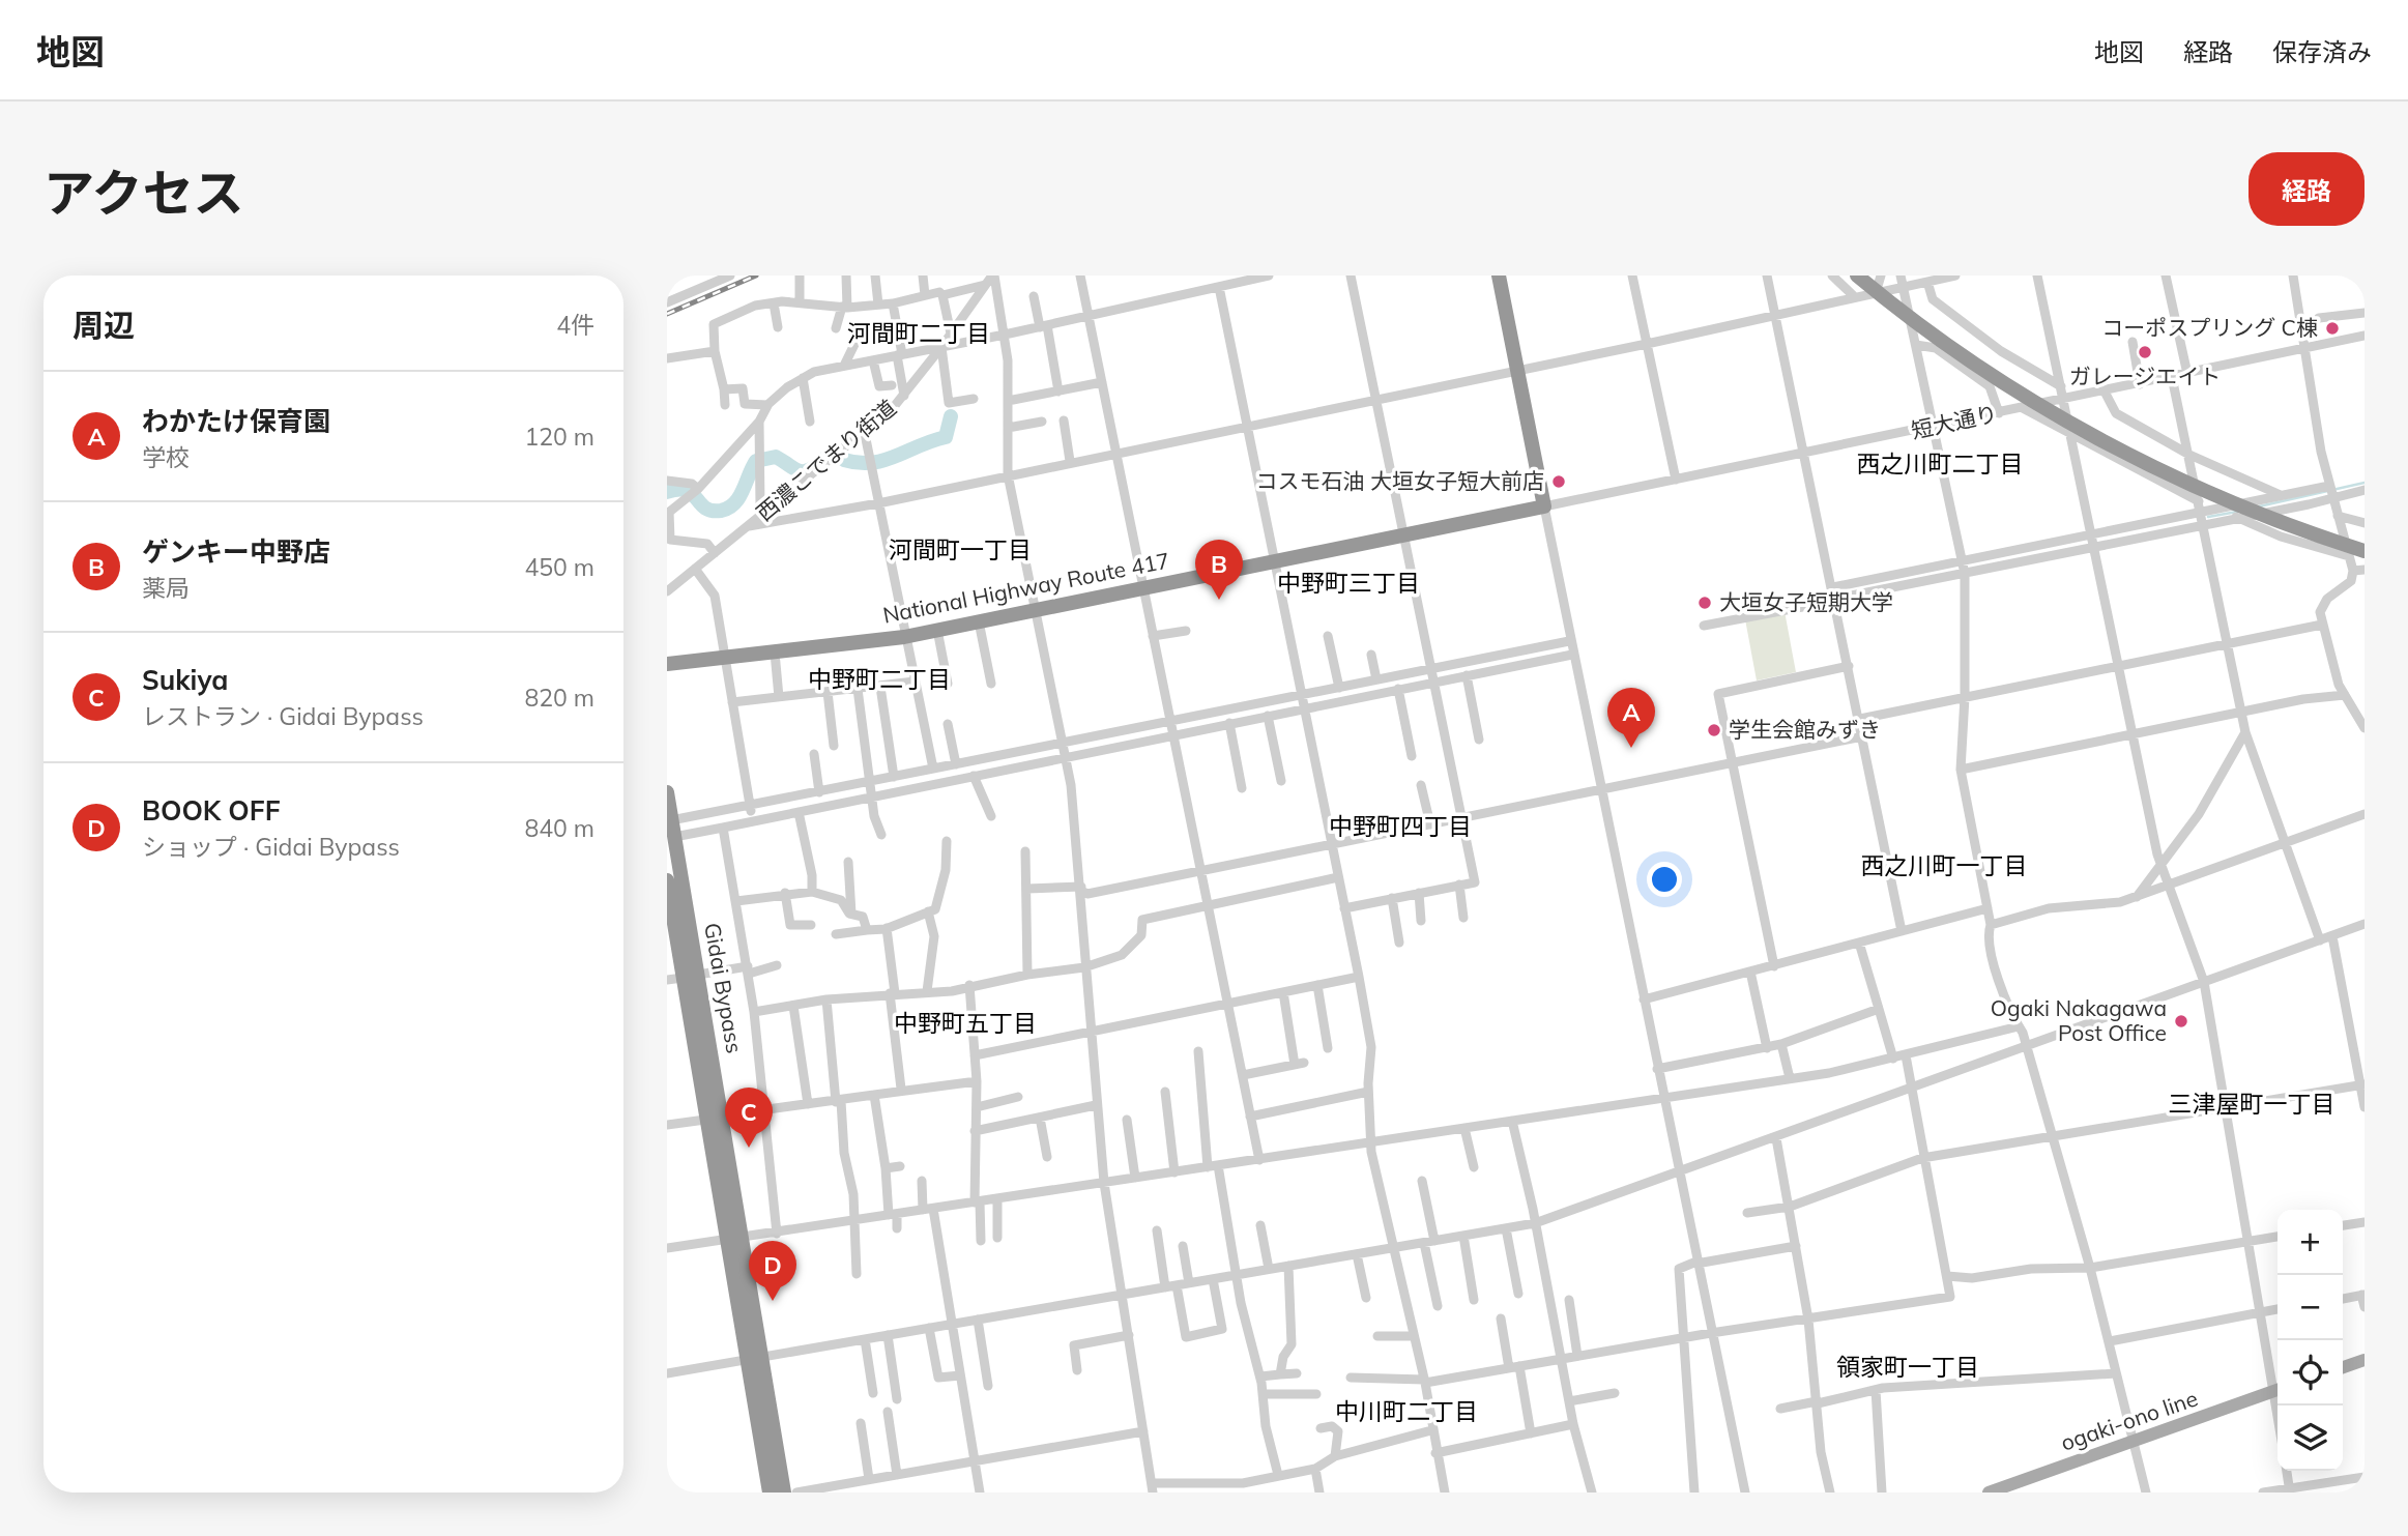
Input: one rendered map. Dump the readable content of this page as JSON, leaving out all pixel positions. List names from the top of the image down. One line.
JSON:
{"streets":{"highway":["National Highway Route 417","Gidai Bypass"],"main road":["ogaki-ono line"],"street":["短大通り","西濃こでまり街道"]},"crossings":[["短大通り","National Highway Route 417"]],"districts":["河間町二丁目","西之川町二丁目","河間町一丁目","中野町三丁目","中野町二丁目","中野町四丁目","西之川町一丁目","中野町五丁目","三津屋町一丁目","領家町一丁目","中川町二丁目"],"places":["コーポスプリング C棟","ガレージエイト","コスモ石油 大垣女子短大前店","大垣女子短期大学","学生会館みずき","Ogaki Nakagawa Post Office"],"page":{"header":"地図","nav":["地図","経路","保存済み"],"title":"アクセス","buttons":"経路","heading":["周辺","4件"],"list":[{"mark":"A","name":"わかたけ保育園","note":"学校","value":"120 m"},{"mark":"B","name":"ゲンキー中野店","note":"薬局","value":"450 m"},{"mark":"C","name":"Sukiya","note":"レストラン · Gidai Bypass","value":"820 m"},{"mark":"D","name":"BOOK OFF","note":"ショップ · Gidai Bypass","value":"840 m"}],"pins":["B","A","C","D"],"map_buttons":["+","−"]}}
